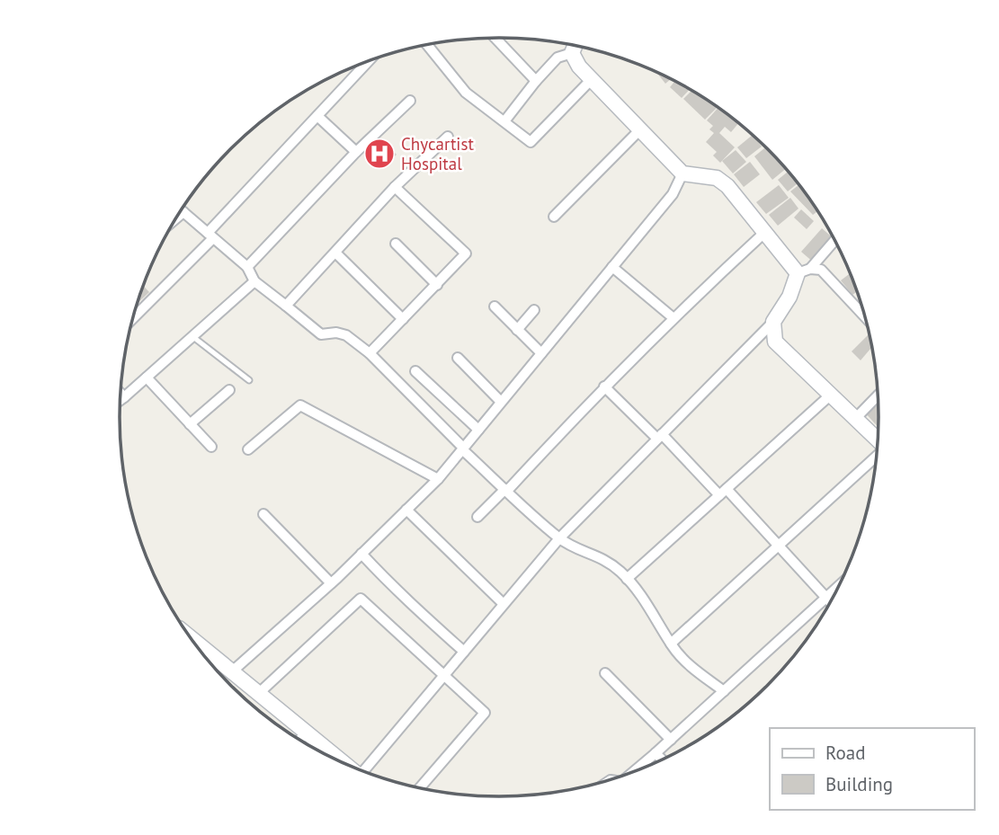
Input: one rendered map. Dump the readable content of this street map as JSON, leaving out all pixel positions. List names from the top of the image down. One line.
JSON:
{"places":{"hospital":["Chycartist Hospital"]},"legend":["Road","Building"]}
